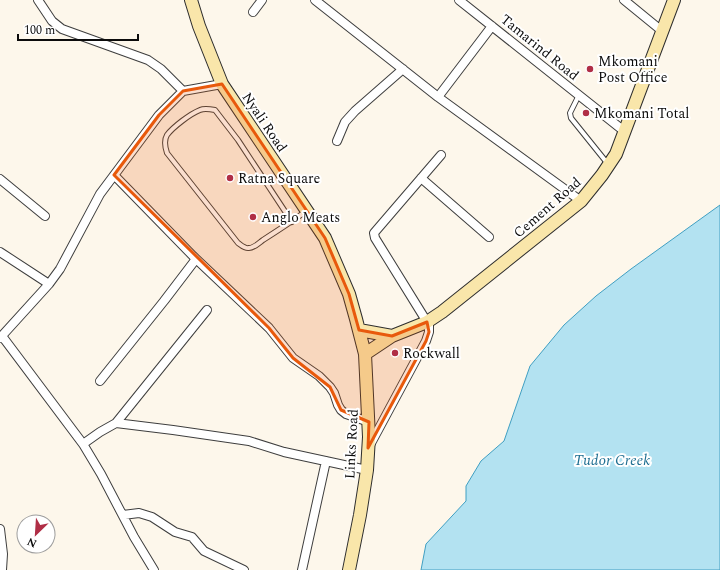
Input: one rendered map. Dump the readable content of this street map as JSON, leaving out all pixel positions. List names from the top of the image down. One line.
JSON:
{"streets":{"main road":["Nyali Road","Cement Road","Links Road"],"street":["Tamarind Road"]},"crossings":[["Tamarind Road","Cement Road"],["Nyali Road","Links Road"],["Cement Road","Links Road"]],"water":["Tudor Creek"],"places":["Mkomani Post Office","Mkomani Total","Ratna Square","Anglo Meats","Rockwall"],"scale_bar":"100 m","north":"bottom left"}
